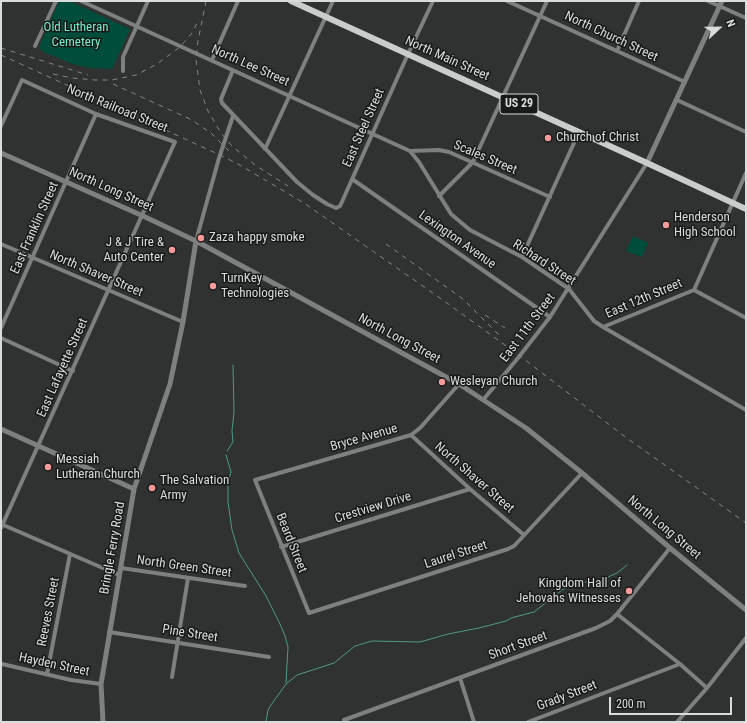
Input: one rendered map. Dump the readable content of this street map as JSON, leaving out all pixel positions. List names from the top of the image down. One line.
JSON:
{"streets":{"main road":["North Main Street","US 29"],"street":["North Church Street","North Lee Street","North Railroad Street","East Steel Street","Scales Street","North Long Street","East Franklin Street","Lexington Avenue","Richard Street","North Shaver Street","East 12th Street","East 11th Street","East Lafayette Street","Bryce Avenue","Crestview Drive","Beard Street","Bringle Ferry Road","Laurel Street","North Green Street","Reeves Street","Pine Street","Short Street","Hayden Street","Grady Street"]},"crossings":[["North Main Street","East Steel Street"],["North Main Street","East 12th Street"],["North Main Street","East 11th Street"],["North Lee Street","East Steel Street"],["North Lee Street","Scales Street"],["North Lee Street","Richard Street"],["North Railroad Street","North Long Street"],["North Railroad Street","East Franklin Street"],["North Railroad Street","East Lafayette Street"],["East Steel Street","Lexington Avenue"],["Scales Street","Richard Street"],["North Long Street","East Franklin Street"],["North Long Street","East 11th Street"],["North Long Street","East Lafayette Street"],["North Long Street","Bryce Avenue"],["North Long Street","Bringle Ferry Road"],["North Long Street","Laurel Street"],["North Long Street","Short Street"],["East Franklin Street","North Shaver Street"],["Lexington Avenue","East 11th Street"],["Richard Street","East 12th Street"],["Richard Street","East 11th Street"],["North Shaver Street","East Lafayette Street"],["North Shaver Street","Bryce Avenue"],["North Shaver Street","Crestview Drive"],["North Shaver Street","Bringle Ferry Road"],["North Shaver Street","Laurel Street"],["East Lafayette Street","North Green Street"],["Bryce Avenue","Beard Street"],["Crestview Drive","Beard Street"],["Beard Street","Laurel Street"],["Bringle Ferry Road","North Green Street"],["Bringle Ferry Road","Pine Street"],["Bringle Ferry Road","Hayden Street"],["North Green Street","Reeves Street"],["Reeves Street","Hayden Street"]],"parks":["Old Lutheran Cemetery"],"places":["Church of Christ","Henderson High School","Zaza happy smoke","J & J Tire & Auto Center","TurnKey Technologies","Wesleyan Church","Messiah Lutheran Church","The Salvation Army","Kingdom Hall of Jehovahs Witnesses"],"scale_bar":"200 m","north":"right"}
